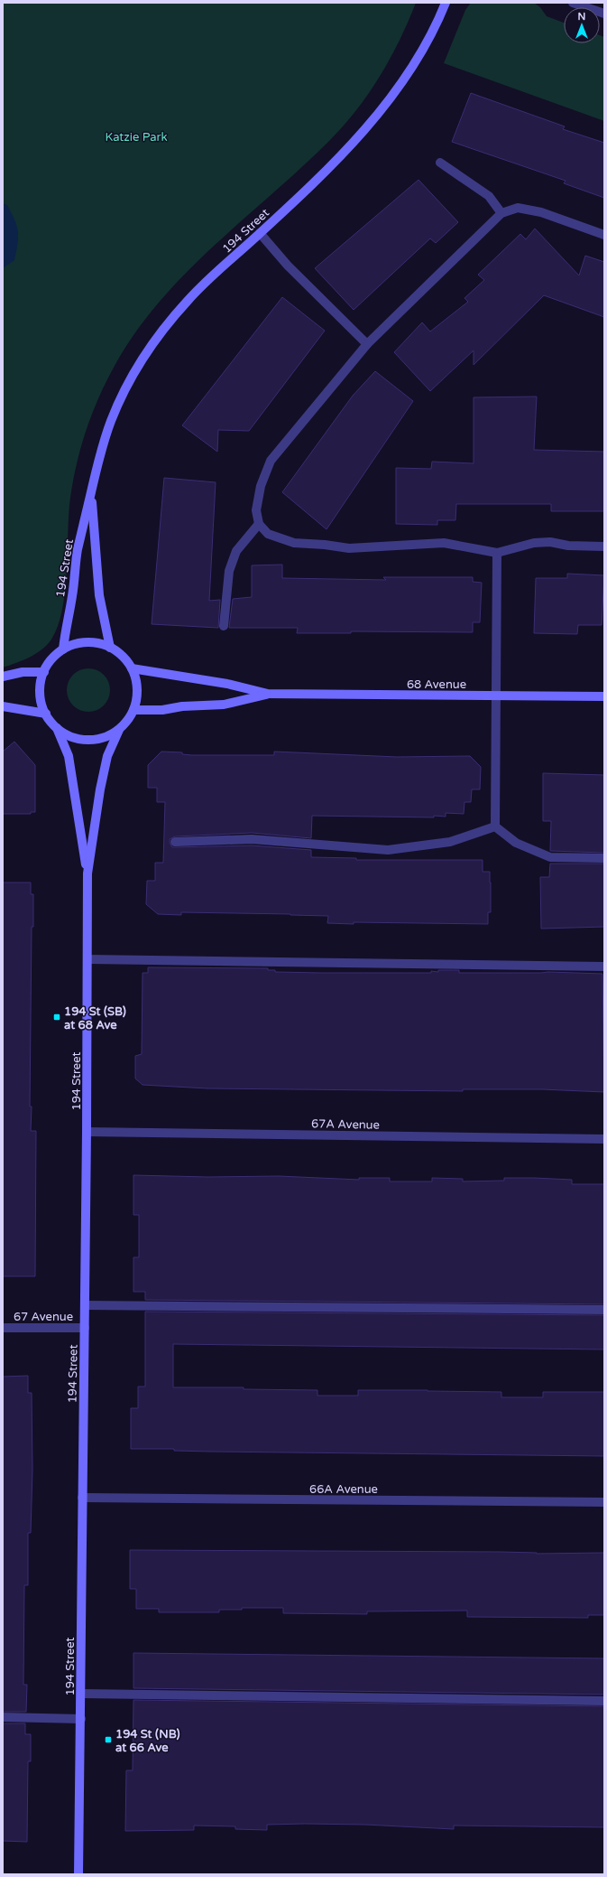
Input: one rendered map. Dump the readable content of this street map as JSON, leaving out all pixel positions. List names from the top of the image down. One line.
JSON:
{"streets":{"street":["194 Street","68 Avenue","67A Avenue","67 Avenue","66A Avenue"]},"crossings":[["194 Street","68 Avenue"],["194 Street","67A Avenue"],["194 Street","67 Avenue"],["194 Street","66A Avenue"]],"parks":["Katzie Park"],"places":{"transit":["194 St (SB) at 68 Ave","194 St (NB) at 66 Ave"]},"north":"top"}
